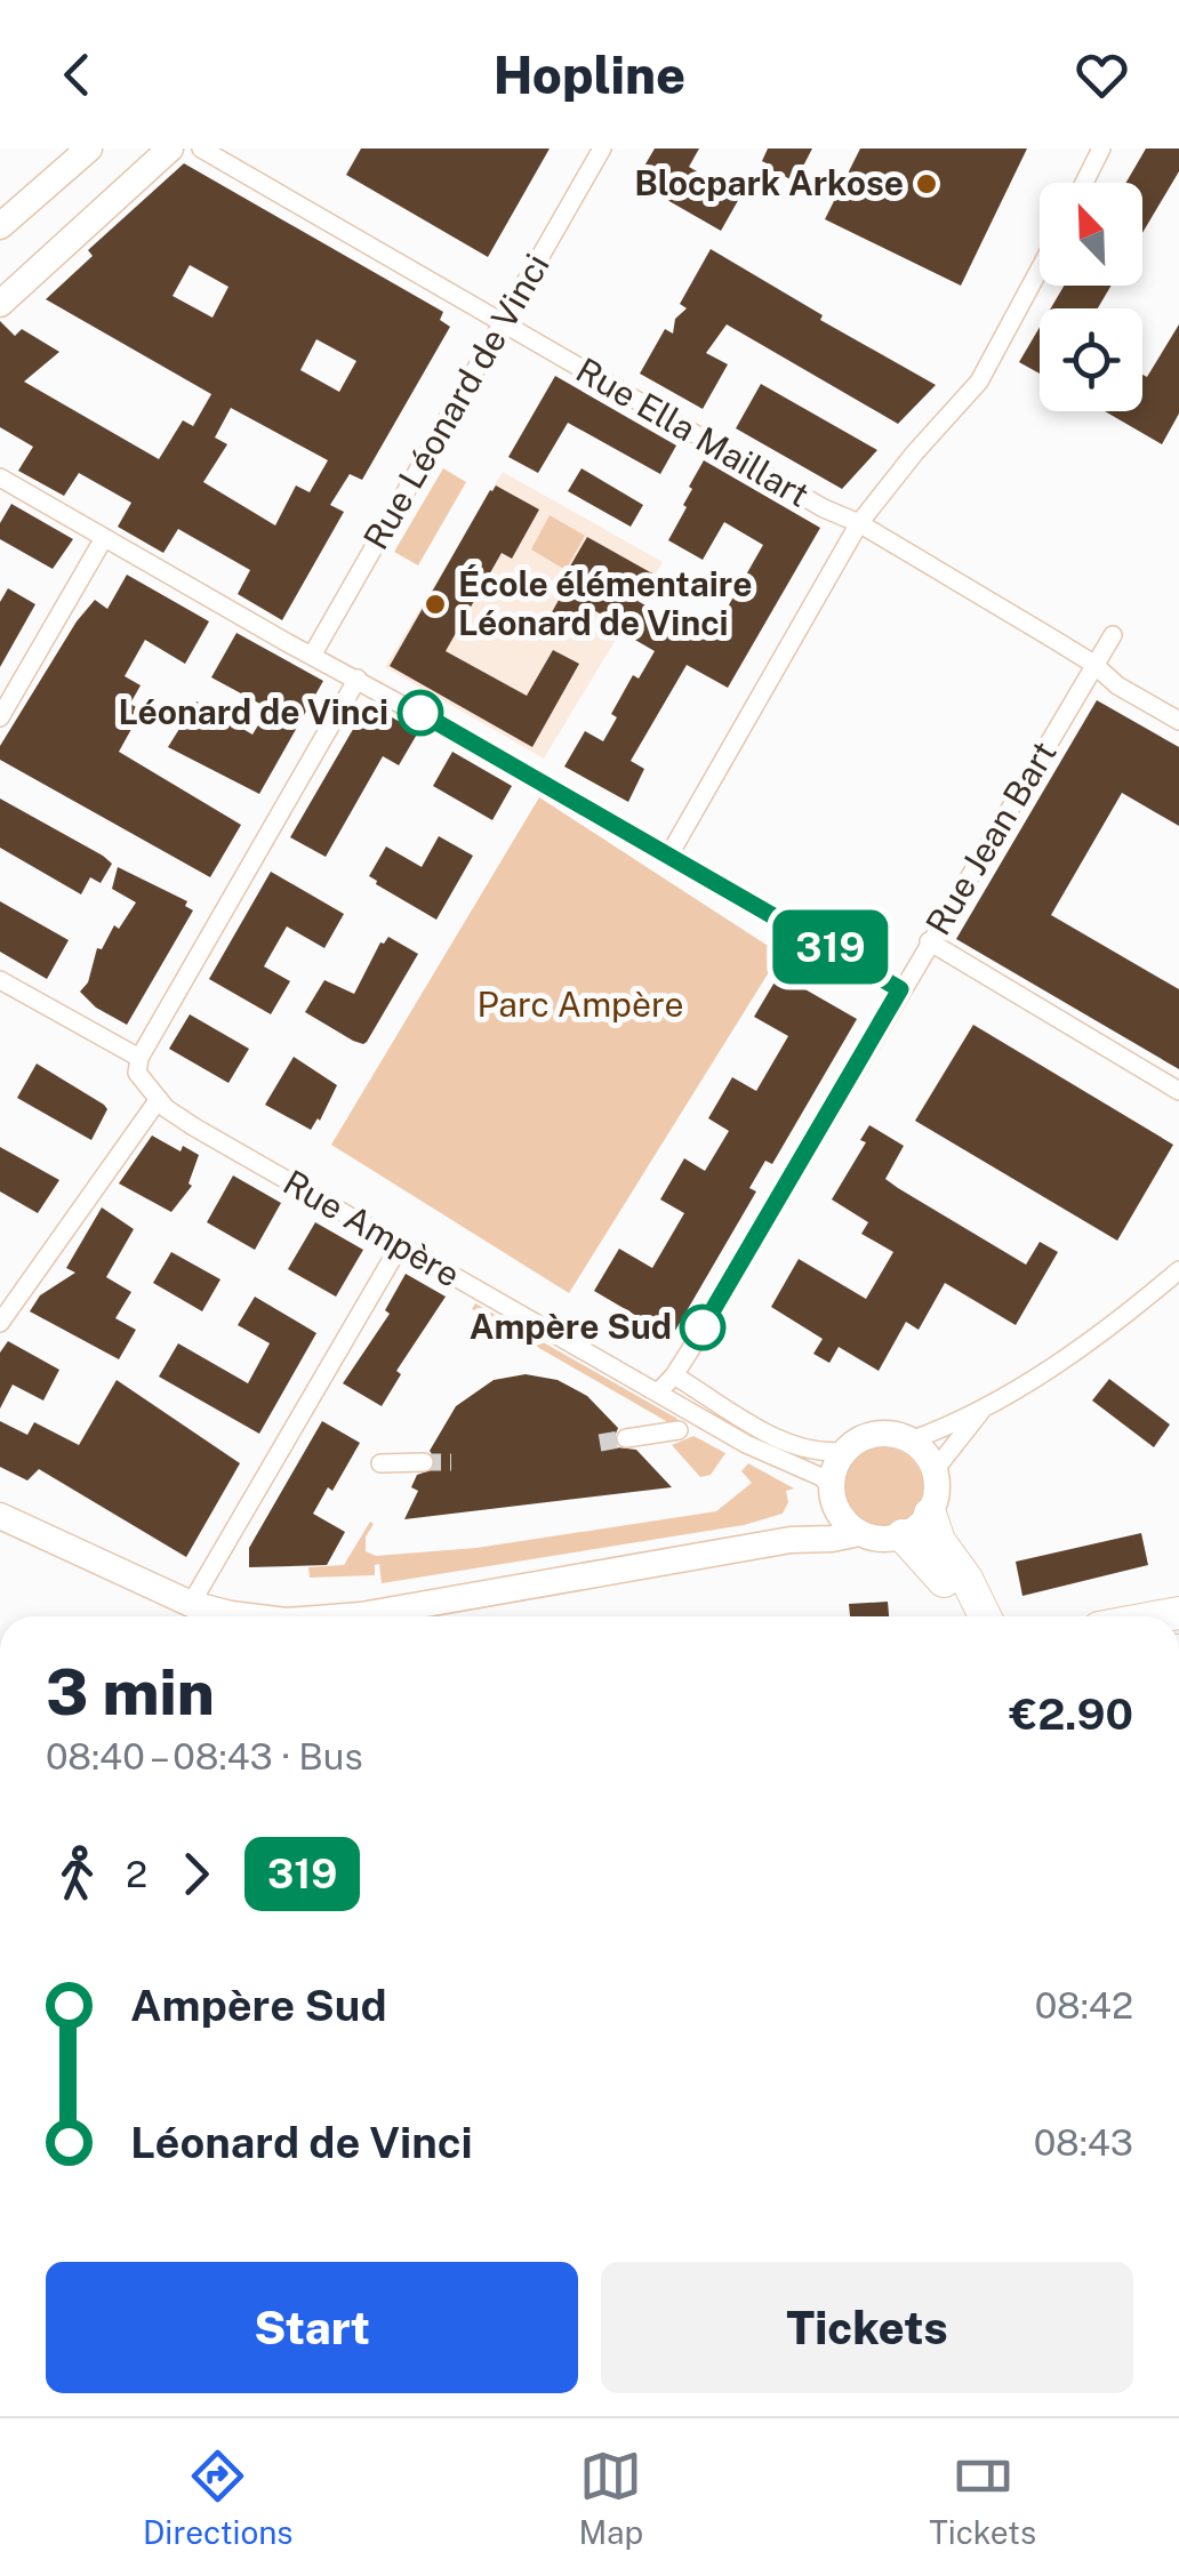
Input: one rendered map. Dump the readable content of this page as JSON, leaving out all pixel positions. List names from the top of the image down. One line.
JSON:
{"streets":{"street":["Rue Léonard de Vinci","Rue Ella Maillart","Rue Jean Bart","Rue Ampère"]},"crossings":[["Rue Léonard de Vinci","Rue Ella Maillart"],["Rue Ella Maillart","Rue Jean Bart"],["Rue Jean Bart","Rue Ampère"]],"parks":["Parc Ampère"],"places":["Blocpark Arkose","École élémentaire Léonard de Vinci","Léonard de Vinci","Ampère Sud"],"lines":["bus line 319"],"north":"top left","page":{"header":"Hopline","on_map":"319","heading":["3 min","08:40 – 08:43 · Bus","€2.90"],"legs":["2","319"],"list":[{"name":"Ampère Sud","value":"08:42"},{"name":"Léonard de Vinci","value":"08:43"}],"buttons":["Start","Tickets"],"tabs":["Directions","Map","Tickets"]}}
